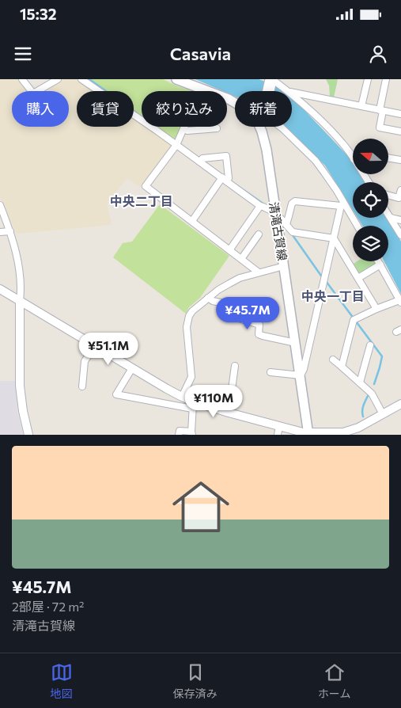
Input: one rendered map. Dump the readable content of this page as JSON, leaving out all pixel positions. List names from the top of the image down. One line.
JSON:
{"streets":{"main road":["清滝古賀線"]},"districts":["中央二丁目","中央一丁目"],"north":"left","page":{"status":"15:32","header":"Casavia","chip":["購入","賃貸","絞り込み","新着"],"price":["¥45.7M","¥51.1M","¥110M"],"list":[{"name":"¥45.7M","note":"2部屋 · 72 m² · 清滝古賀線"}],"tabs":["地図","保存済み","ホーム"]}}
